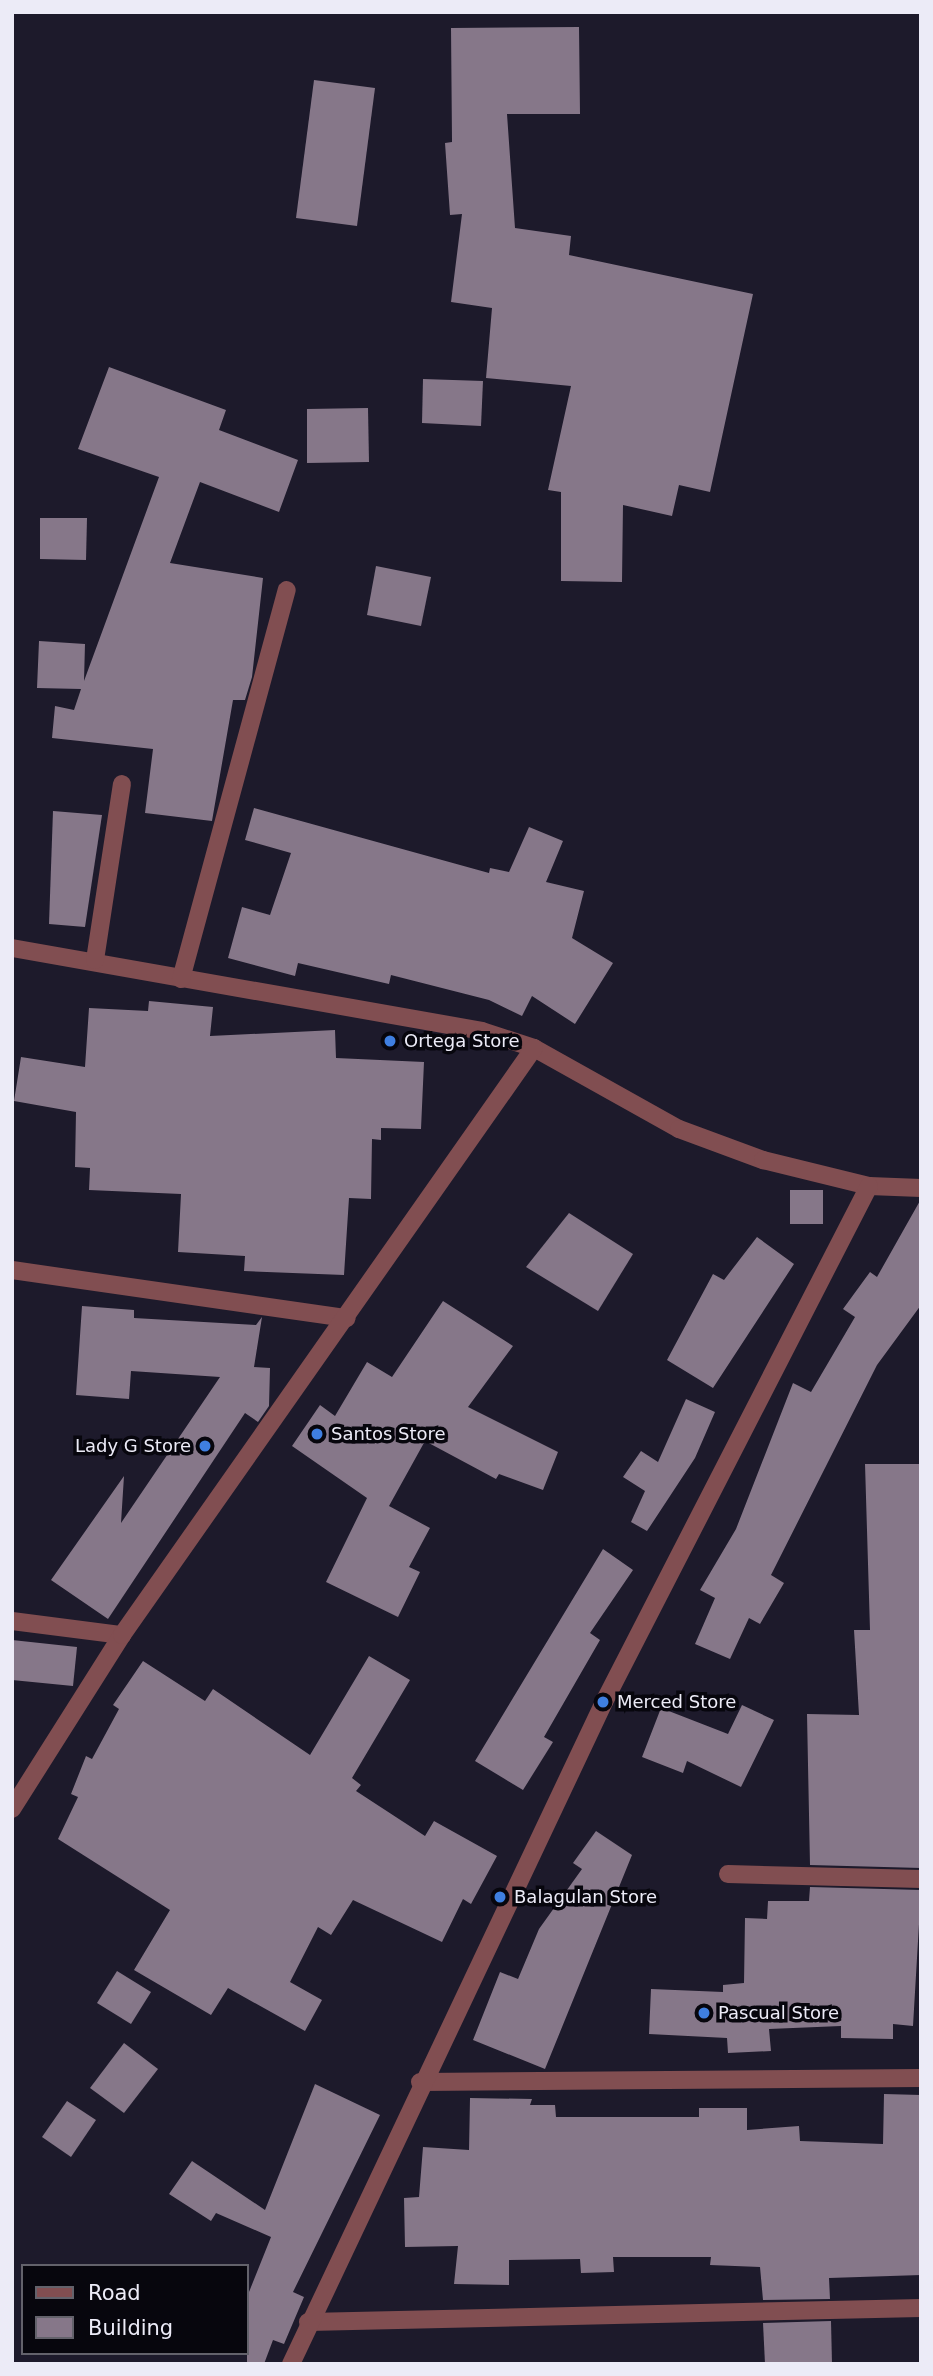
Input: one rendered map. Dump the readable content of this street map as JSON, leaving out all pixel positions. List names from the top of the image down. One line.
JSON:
{"places":["Ortega Store","Santos Store","Lady G Store","Merced Store","Balagulan Store","Pascual Store"],"legend":["Road","Building"]}
